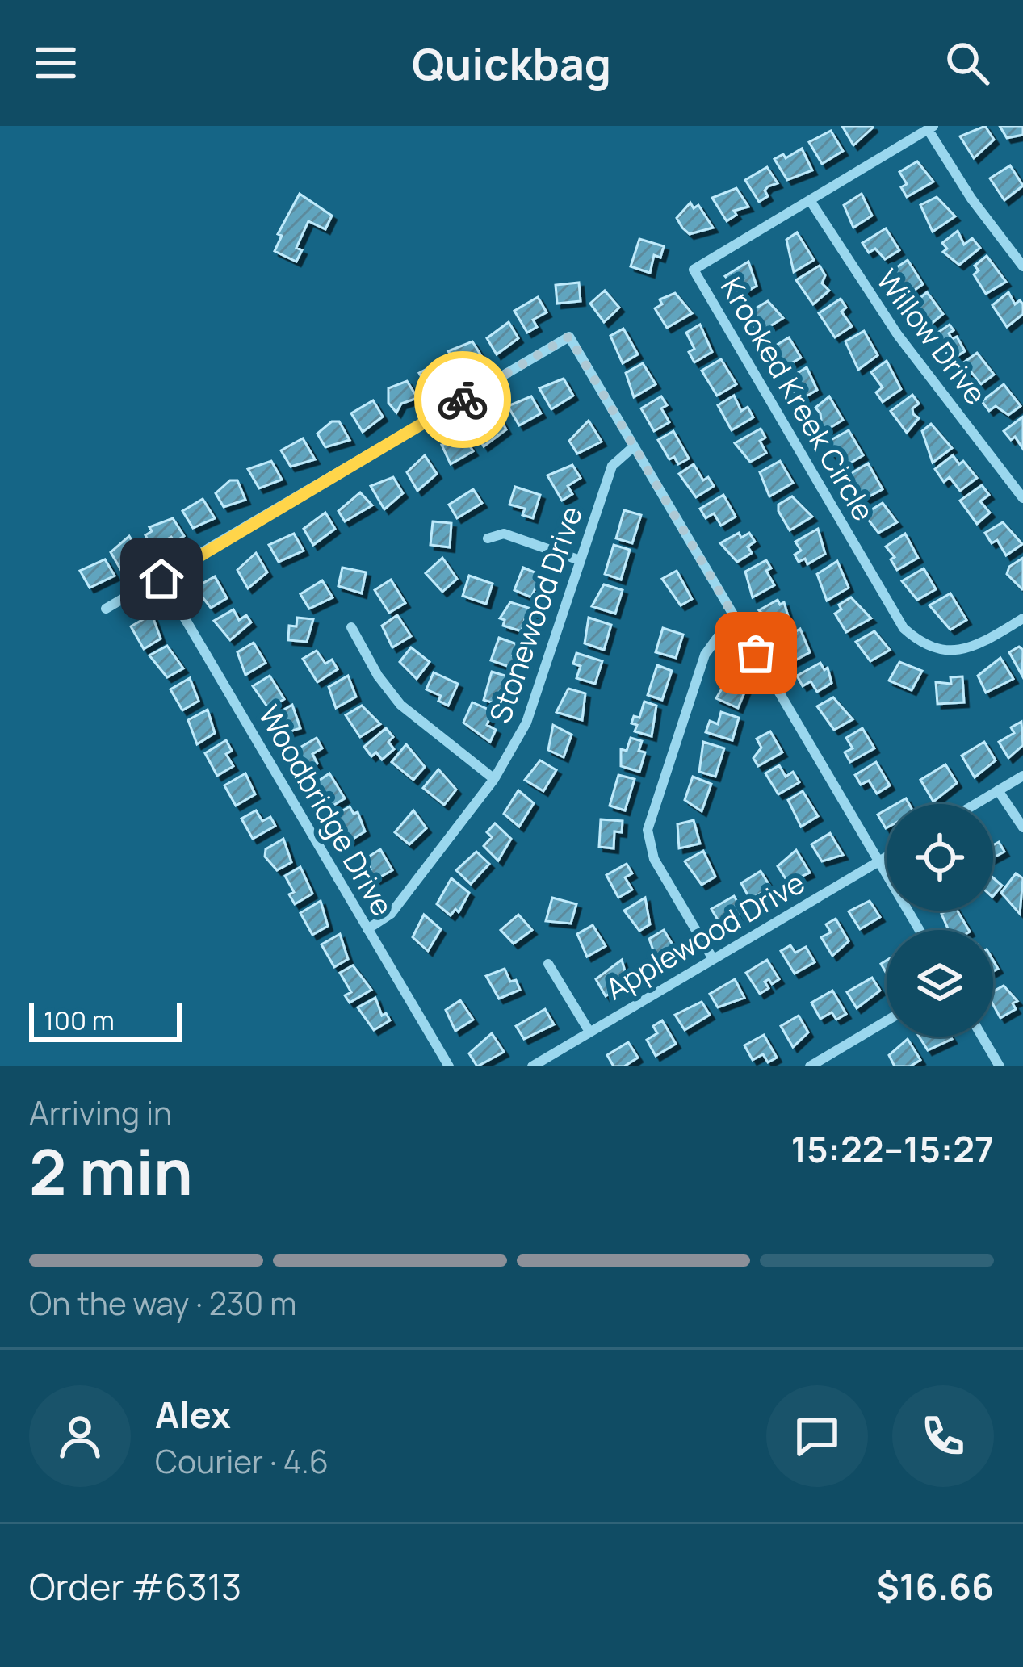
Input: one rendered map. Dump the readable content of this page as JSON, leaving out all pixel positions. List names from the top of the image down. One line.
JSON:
{"streets":{"street":["Willow Drive","Krooked Kreek Circle","Stonewood Drive","Woodbridge Drive","Applewood Drive"]},"crossings":[["Willow Drive","Krooked Kreek Circle"],["Stonewood Drive","Woodbridge Drive"]],"scale_bar":"100 m","page":{"header":"Quickbag","scale":"100 m","heading":["2 min","Arriving in","15:22–15:27"],"panel":["Alex","Courier · 4.6","Order #6313","$16.66"],"bar":"On the way · 230 m"}}
